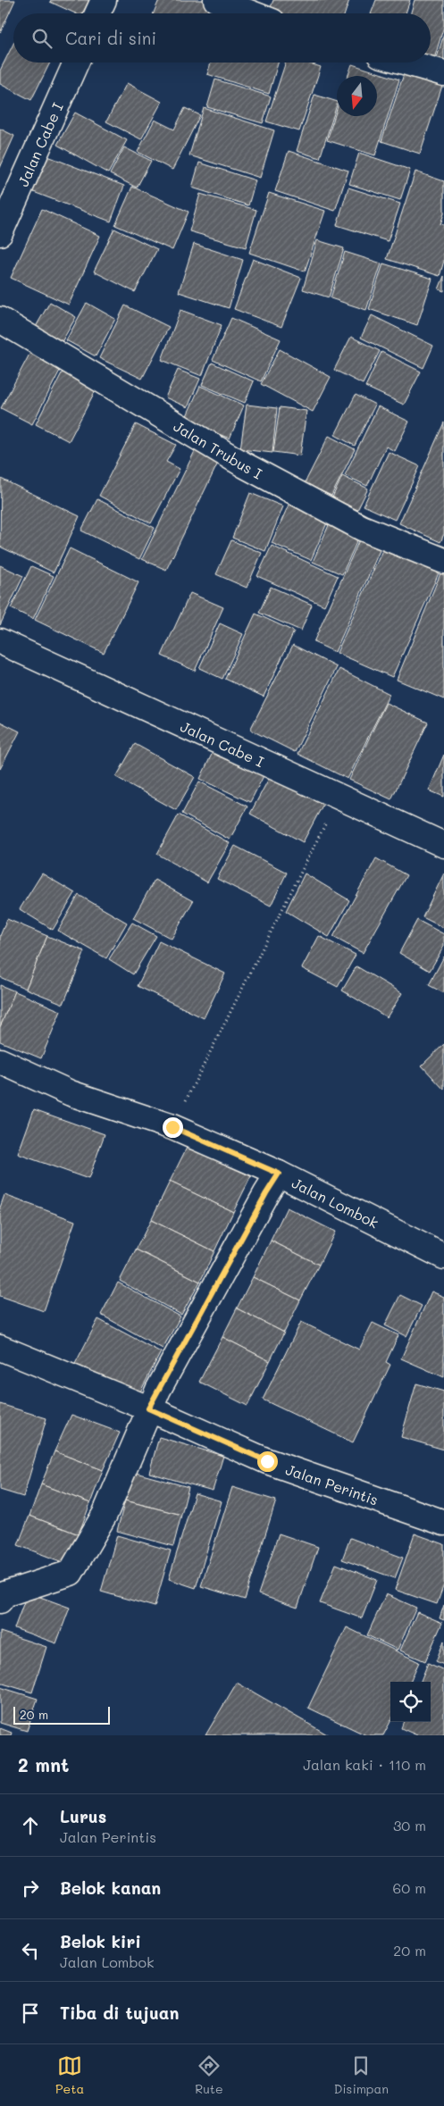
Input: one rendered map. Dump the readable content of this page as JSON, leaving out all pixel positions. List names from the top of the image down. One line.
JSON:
{"streets":{"street":["Jalan Cabe I","Jalan Trubus I","Jalan Lombok","Jalan Perintis"]},"scale_bar":"20 m","north":"bottom","page":{"search":"Cari di sini","scale":"20 m","heading":["2 mnt","Jalan kaki · 110 m"],"list":[["Lurus","Jalan Perintis","30 m"],["Belok kanan","60 m"],["Belok kiri","Jalan Lombok","20 m"],"Tiba di tujuan"],"nav":["Peta","Rute","Disimpan"]}}
